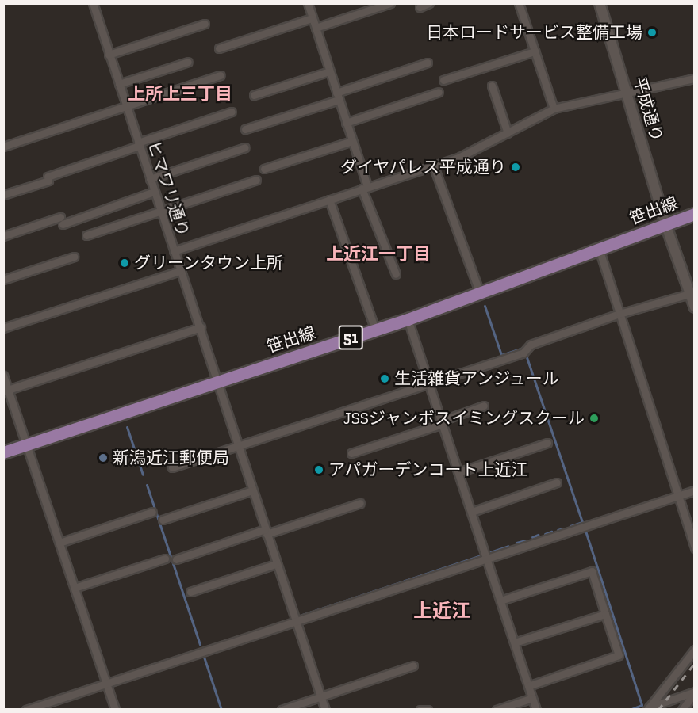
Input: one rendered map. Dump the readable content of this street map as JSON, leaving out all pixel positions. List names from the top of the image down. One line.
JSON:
{"streets":{"main road":["笹出線","51"],"street":["平成通り","ヒマワリ通り"]},"crossings":[["平成通り","笹出線"],["ヒマワリ通り","笹出線"]],"districts":["上所上三丁目","上近江一丁目","上近江"],"places":["日本ロードサービス整備工場","ダイヤパレス平成通り","グリーンタウン上所","生活雑貨アンジュール","JSSジャンボスイミングスクール","新潟近江郵便局","アパガーデンコート上近江"]}
